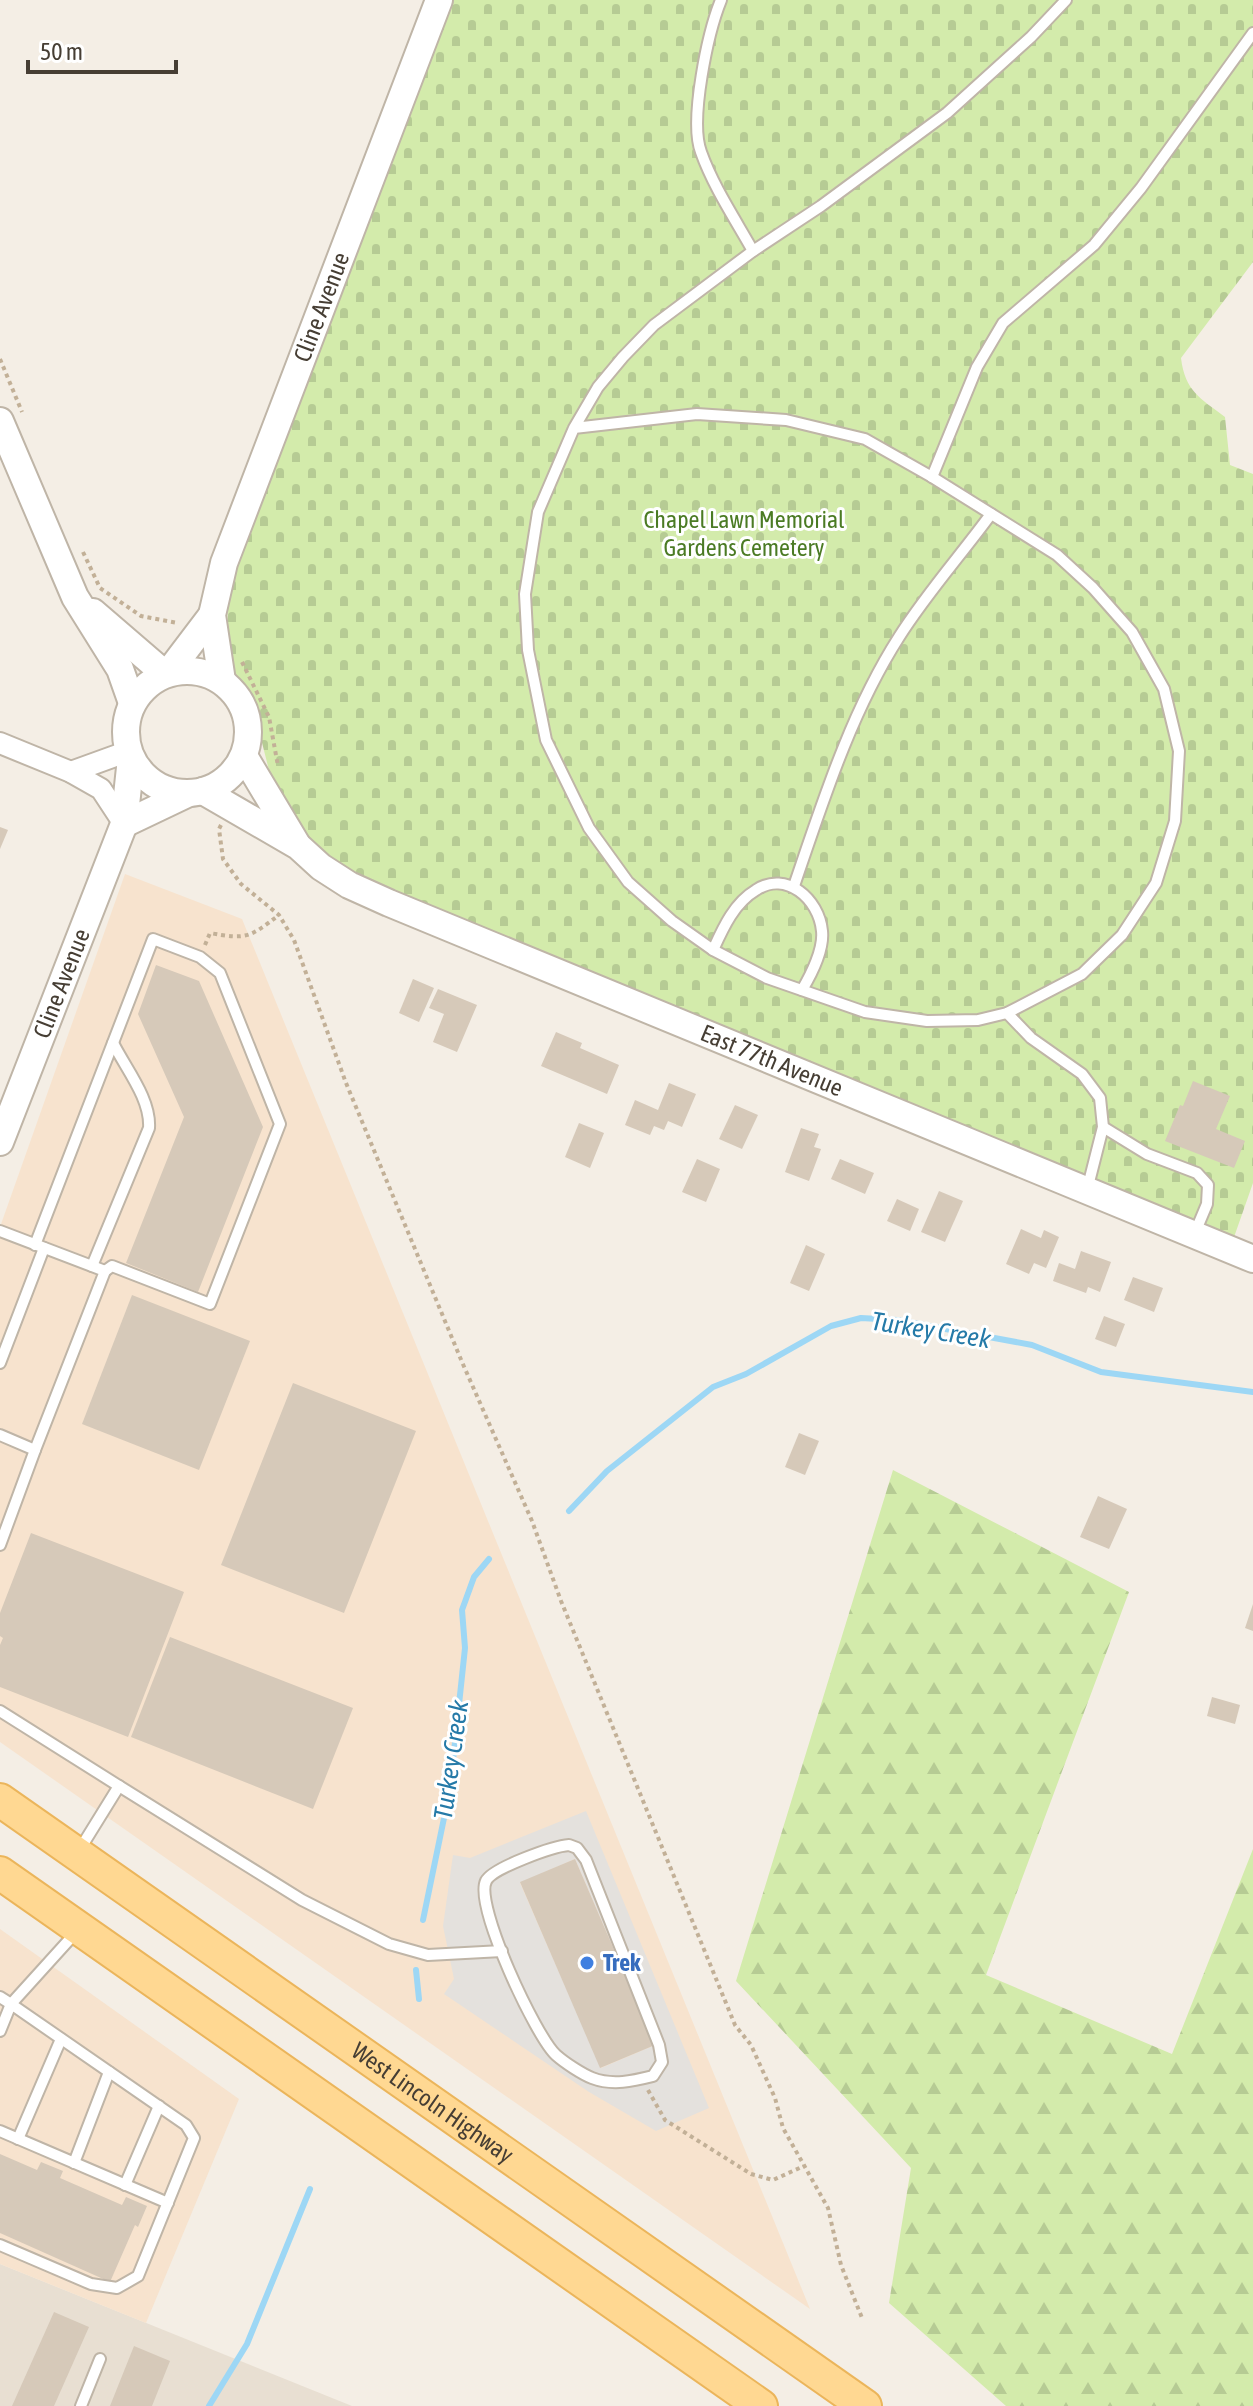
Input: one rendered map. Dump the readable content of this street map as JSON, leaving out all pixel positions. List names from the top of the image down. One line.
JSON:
{"streets":{"main road":["West Lincoln Highway"],"street":["Cline Avenue","East 77th Avenue"]},"crossings":[["Cline Avenue","East 77th Avenue"]],"water":["Turkey Creek"],"parks":["Chapel Lawn Memorial Gardens Cemetery"],"places":["Trek"],"scale_bar":"50 m"}
